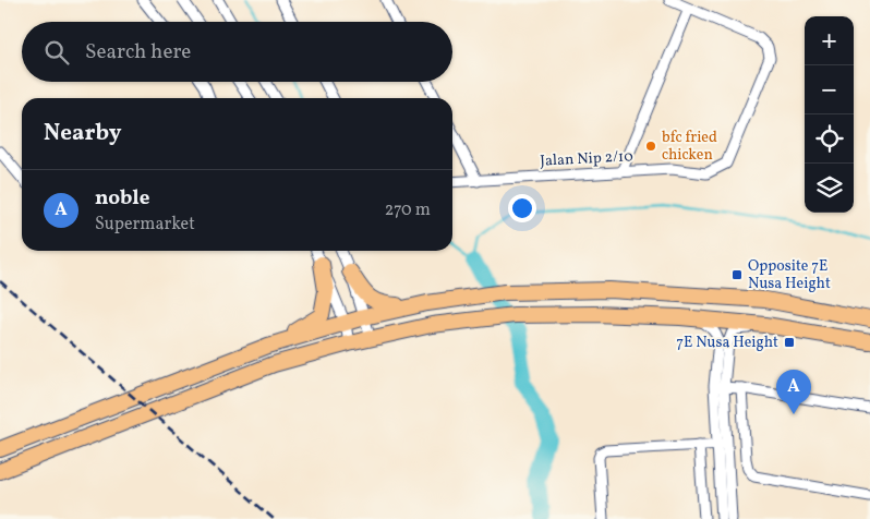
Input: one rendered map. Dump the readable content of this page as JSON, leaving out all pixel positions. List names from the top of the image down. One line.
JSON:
{"streets":{"street":["Jalan Nip 2/10"]},"places":{"other":["bfc fried chicken"],"transit":["Opposite 7E Nusa Height","7E Nusa Height"]},"page":{"map_buttons":["+","−"],"search":"Search here","heading":"Nearby","list":[{"mark":"A","name":"noble","note":"Supermarket","value":"270 m"}],"pins":"A"}}
